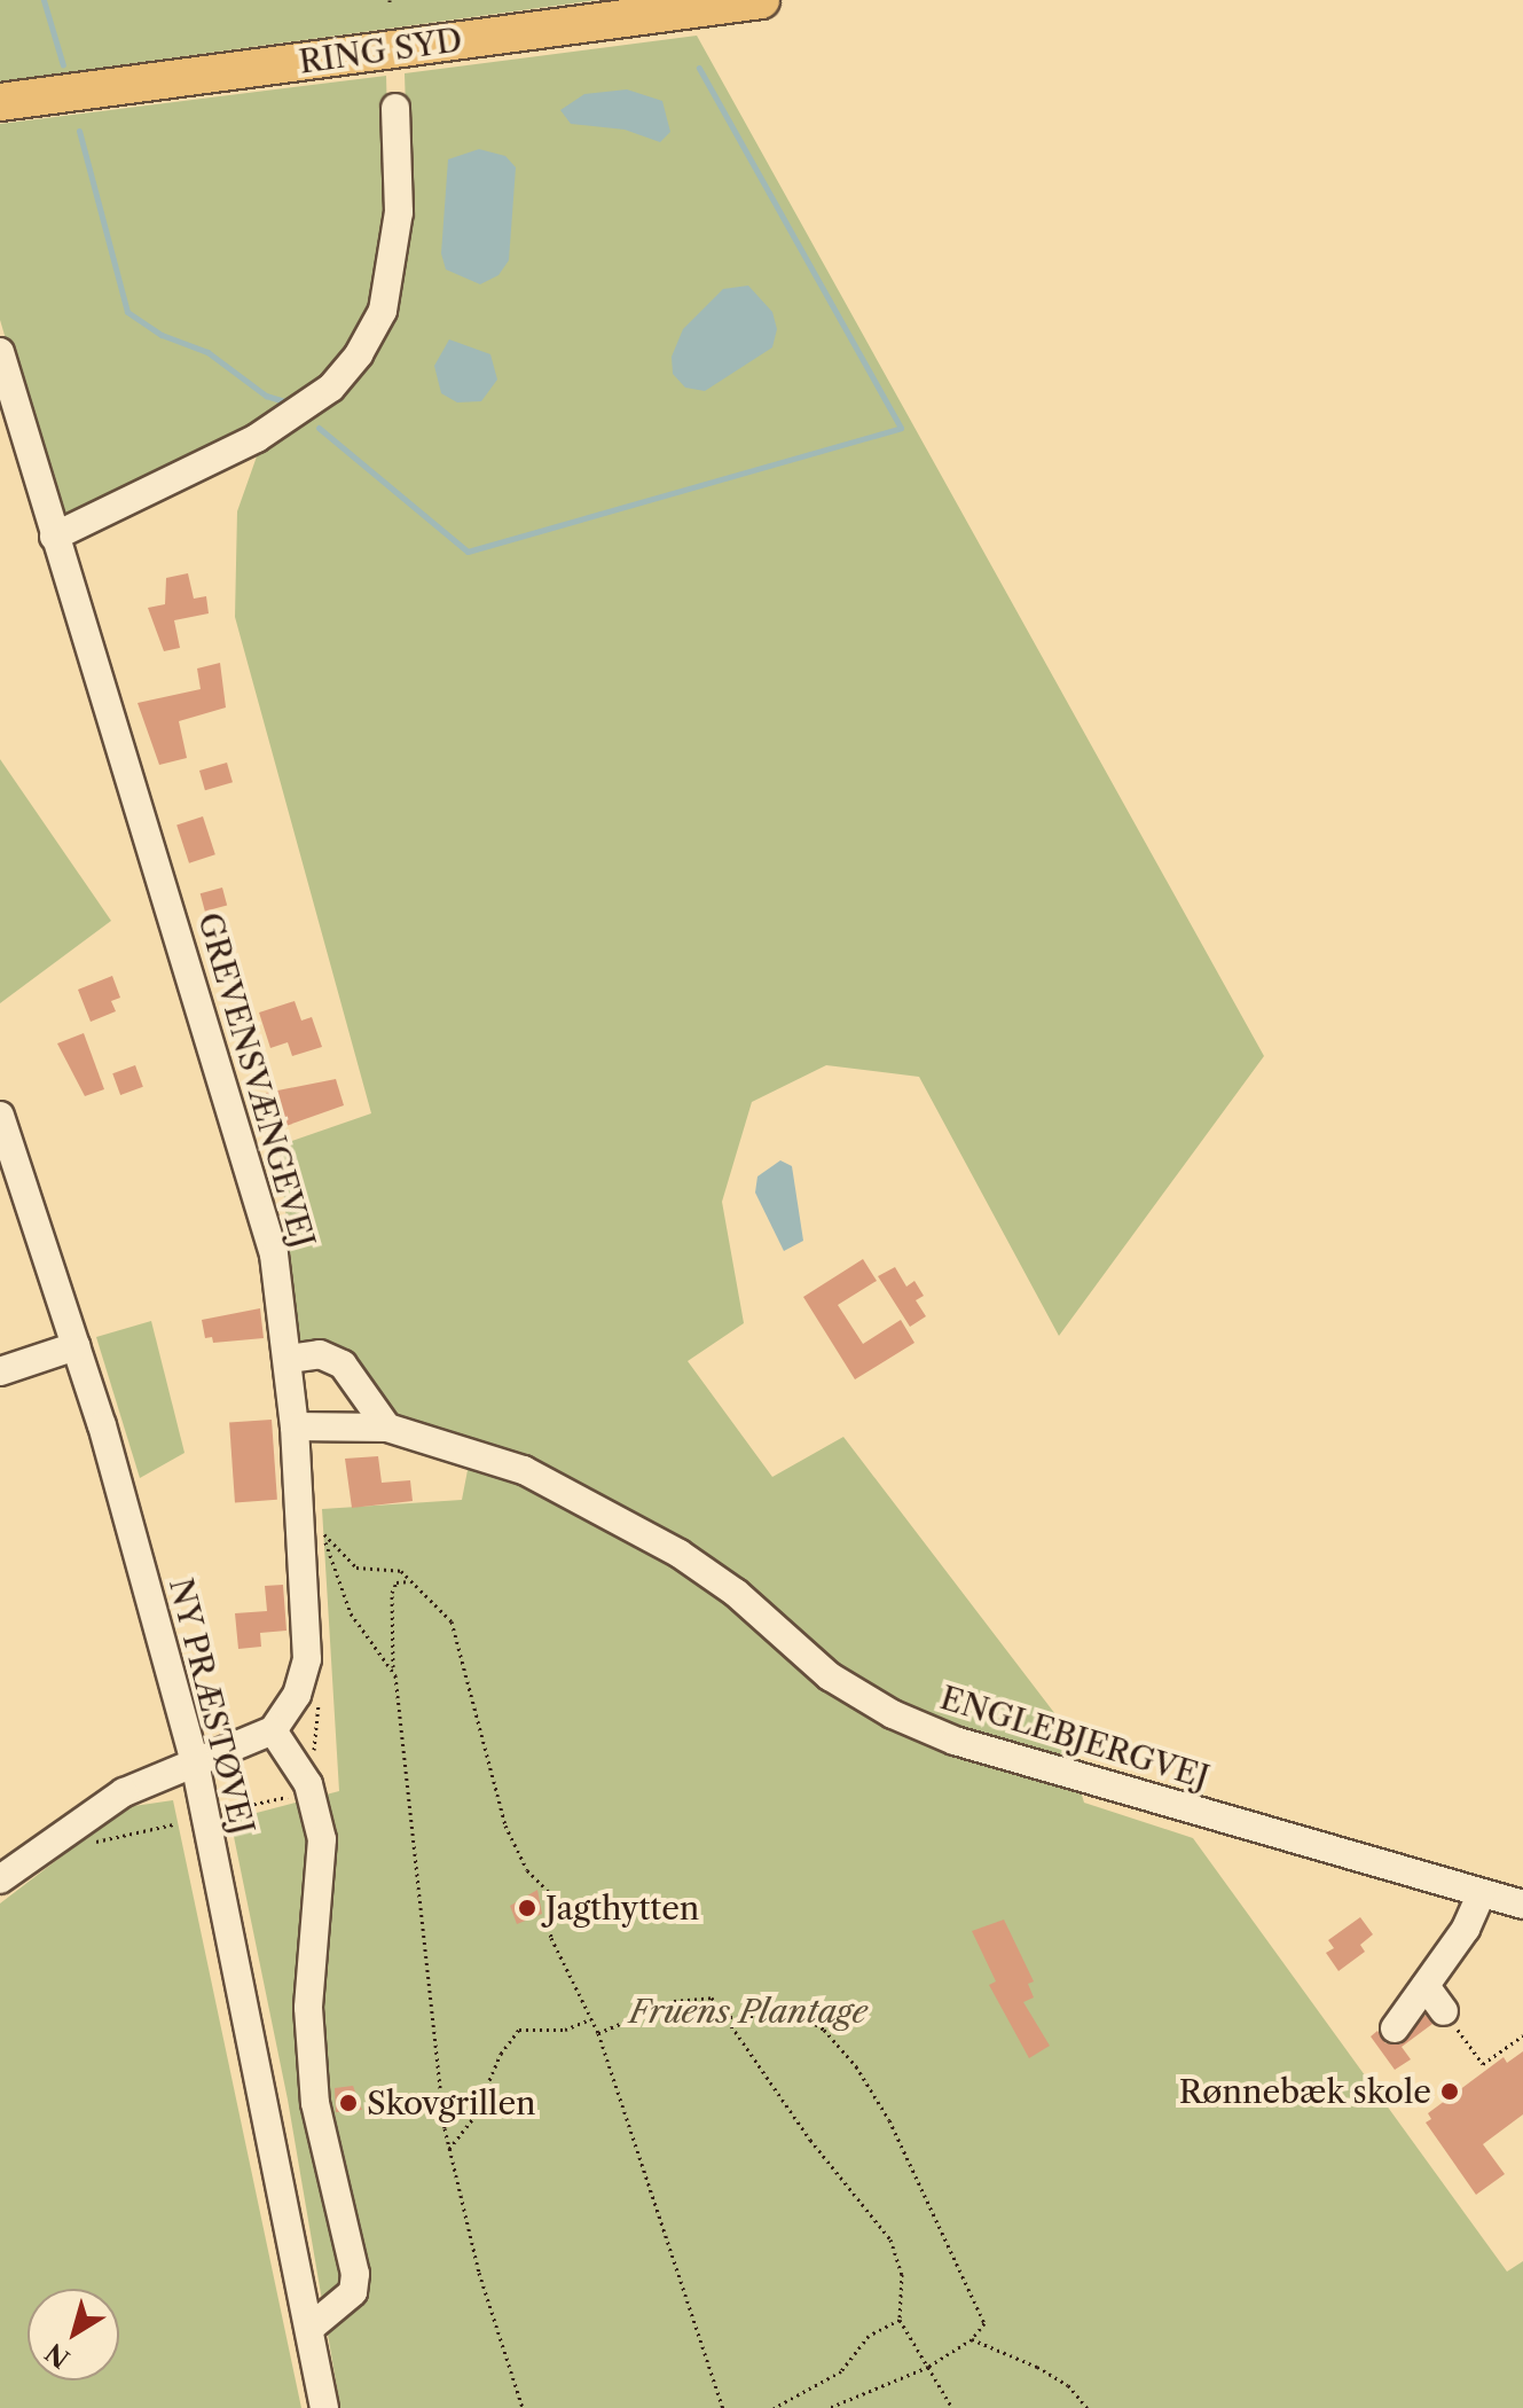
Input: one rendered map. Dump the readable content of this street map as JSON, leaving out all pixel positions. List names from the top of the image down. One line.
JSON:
{"streets":{"main road":["RING SYD"],"street":["GREVENSVÆNGEVEJ","NY PRÆSTØVEJ","ENGLEBJERGVEJ"]},"crossings":[["GREVENSVÆNGEVEJ","NY PRÆSTØVEJ"],["GREVENSVÆNGEVEJ","ENGLEBJERGVEJ"]],"parks":["Fruens Plantage"],"places":["Jagthytten","Rønnebæk skole","Skovgrillen"],"north":"bottom left"}
